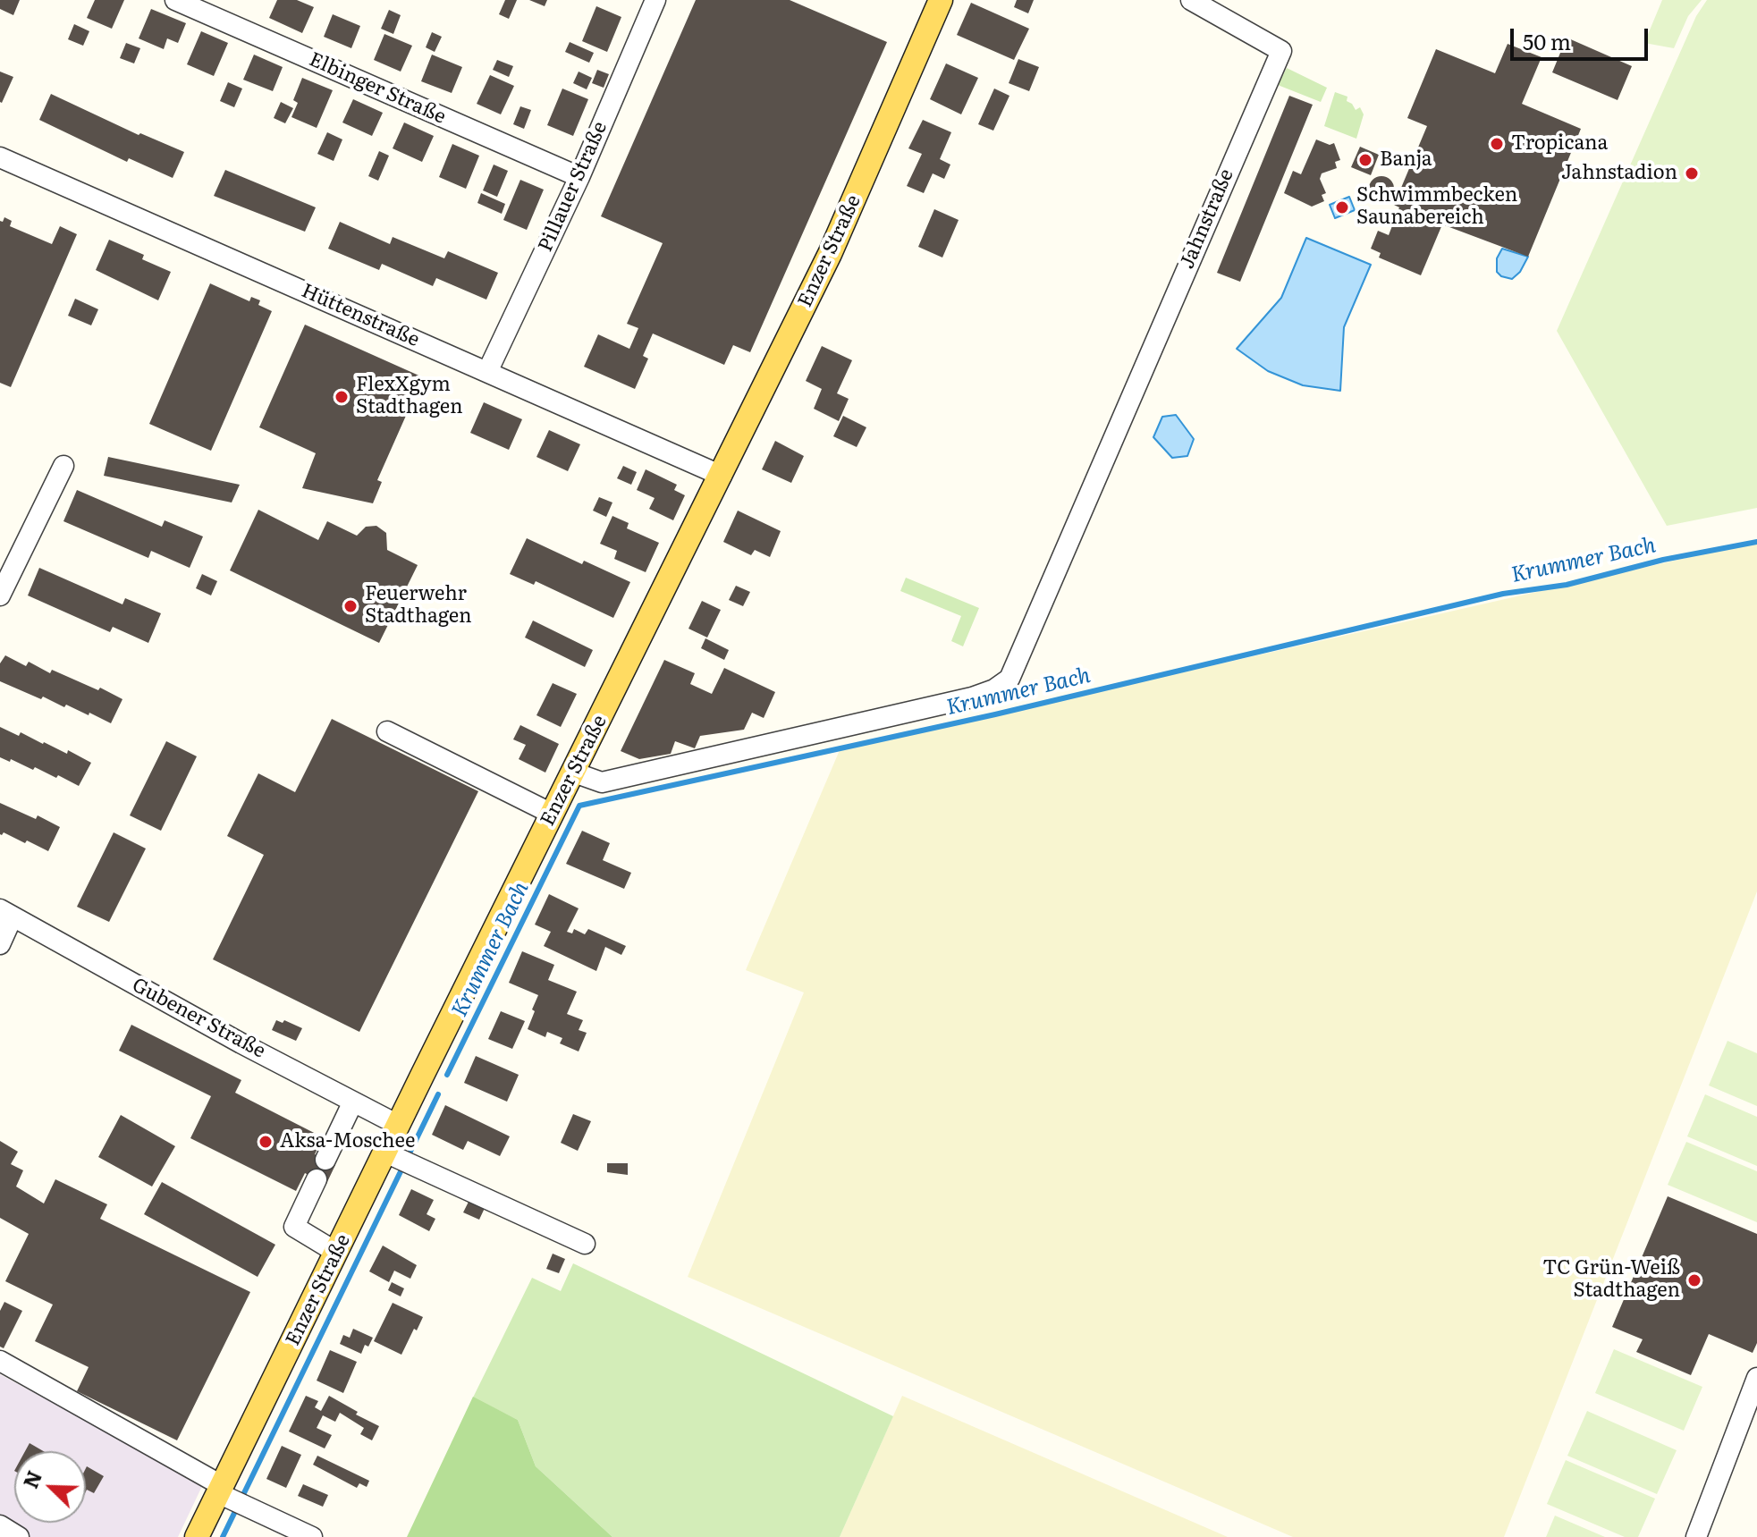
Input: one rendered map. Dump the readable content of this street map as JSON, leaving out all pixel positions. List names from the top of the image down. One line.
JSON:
{"streets":{"main road":["Enzer Straße"],"street":["Elbinger Straße","Pillauer Straße","Jahnstraße","Hüttenstraße","Gubener Straße"]},"crossings":[["Elbinger Straße","Pillauer Straße"],["Pillauer Straße","Hüttenstraße"],["Jahnstraße","Enzer Straße"],["Enzer Straße","Hüttenstraße"],["Enzer Straße","Gubener Straße"]],"water":["Krummer Bach"],"places":["Tropicana","Banja","Jahnstadion","Schwimmbecken Saunabereich","FlexXgym Stadthagen","Feuerwehr Stadthagen","Aksa-Moschee","TC Grün-Weiß Stadthagen"],"scale_bar":"50 m","north":"top left"}
